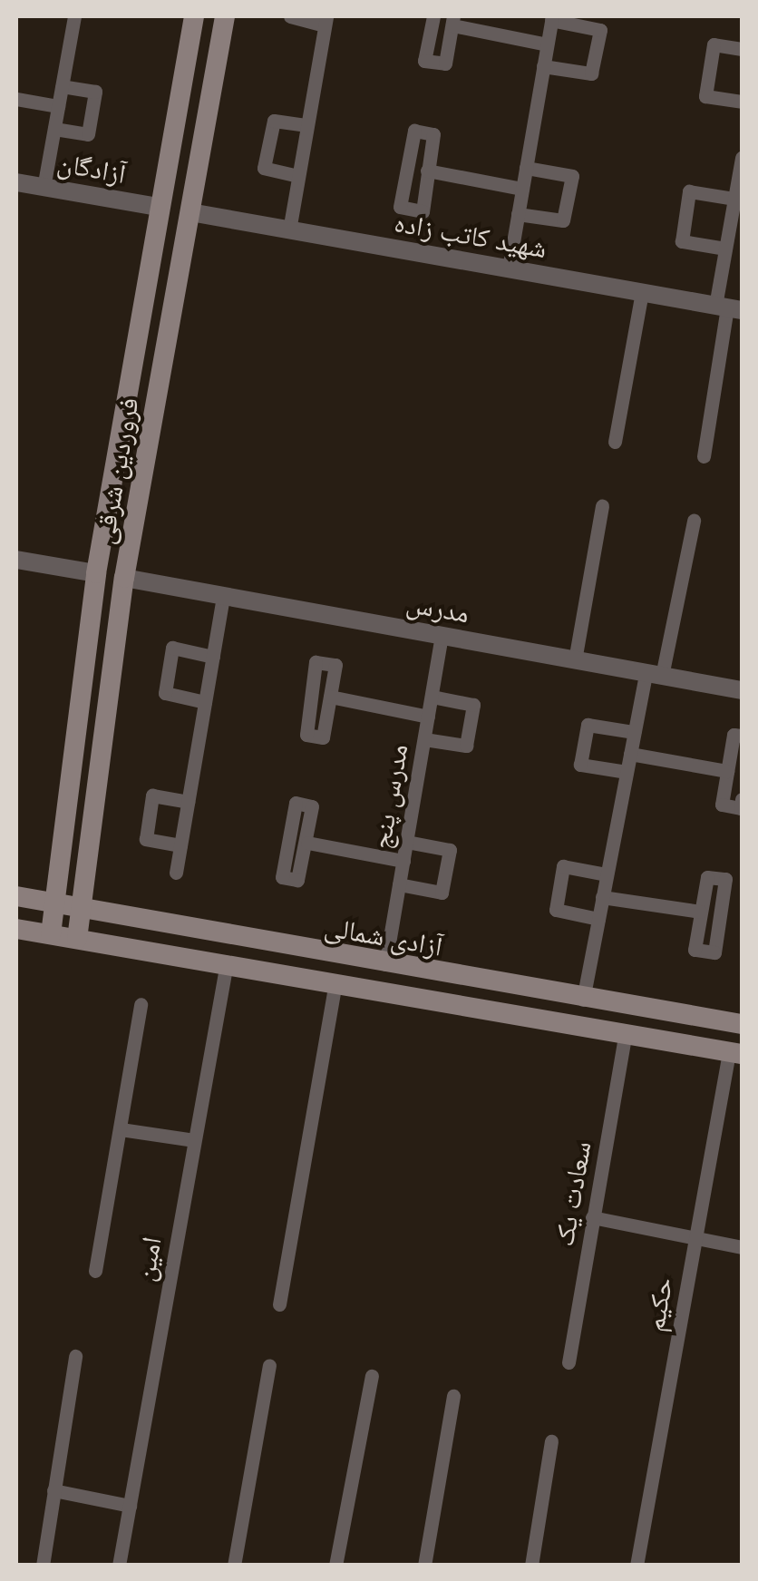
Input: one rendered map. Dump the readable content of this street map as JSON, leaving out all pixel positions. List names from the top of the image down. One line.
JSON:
{"streets":{"main road":["فروردین شرقی","آزادی شمالی"],"street":["آزادگان","شهید کاتب زاده","مدرس","مدرس پنج","سعادت یک","امین","حکیم"]},"crossings":[["آزادگان","فروردین شرقی"],["شهید کاتب زاده","فروردین شرقی"],["فروردین شرقی","مدرس"],["فروردین شرقی","آزادی شمالی"],["مدرس","مدرس پنج"],["مدرس پنج","آزادی شمالی"],["آزادی شمالی","سعادت یک"],["آزادی شمالی","امین"],["آزادی شمالی","حکیم"]]}
